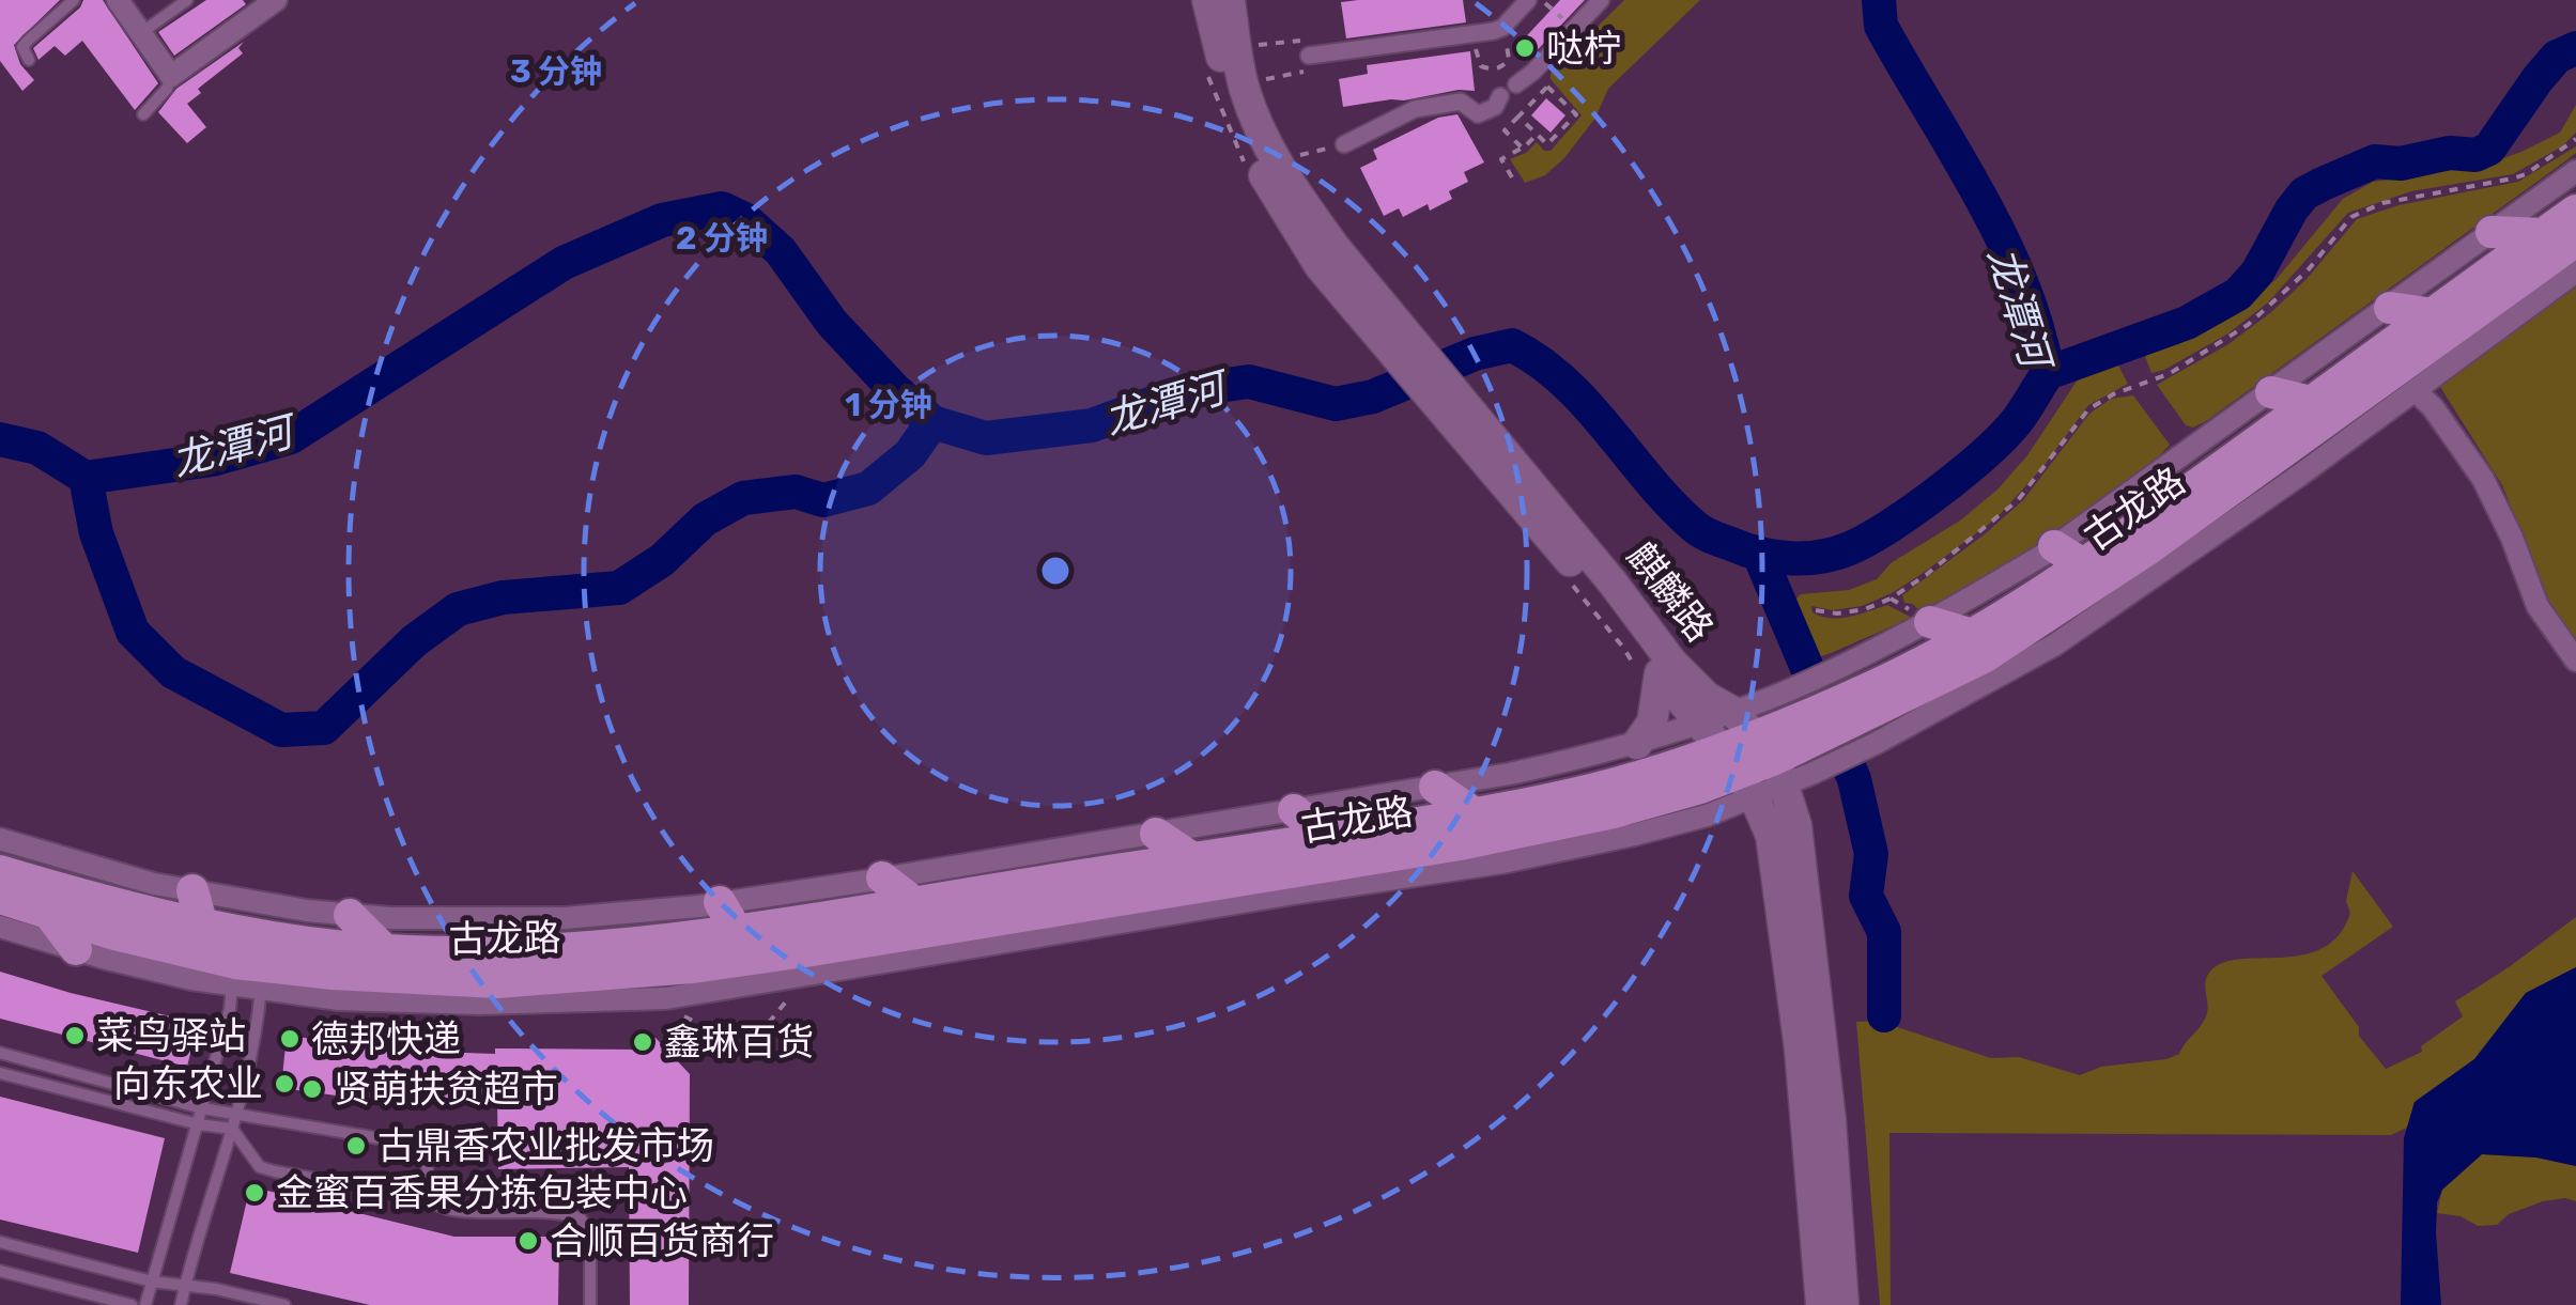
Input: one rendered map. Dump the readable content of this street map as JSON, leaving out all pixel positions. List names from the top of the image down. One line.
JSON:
{"streets":{"main road":["古龙路","麒麟路"]},"crossings":[["古龙路","麒麟路"]],"water":["龙潭河"],"places":["哒柠","菜鸟驿站","德邦快递","鑫琳百货","向东农业","贤萌扶贫超市","古鼎香农业批发市场","金蜜百香果分拣包装中心","合顺百货商行"],"rings":["3 分钟","2 分钟","1 分钟"]}
